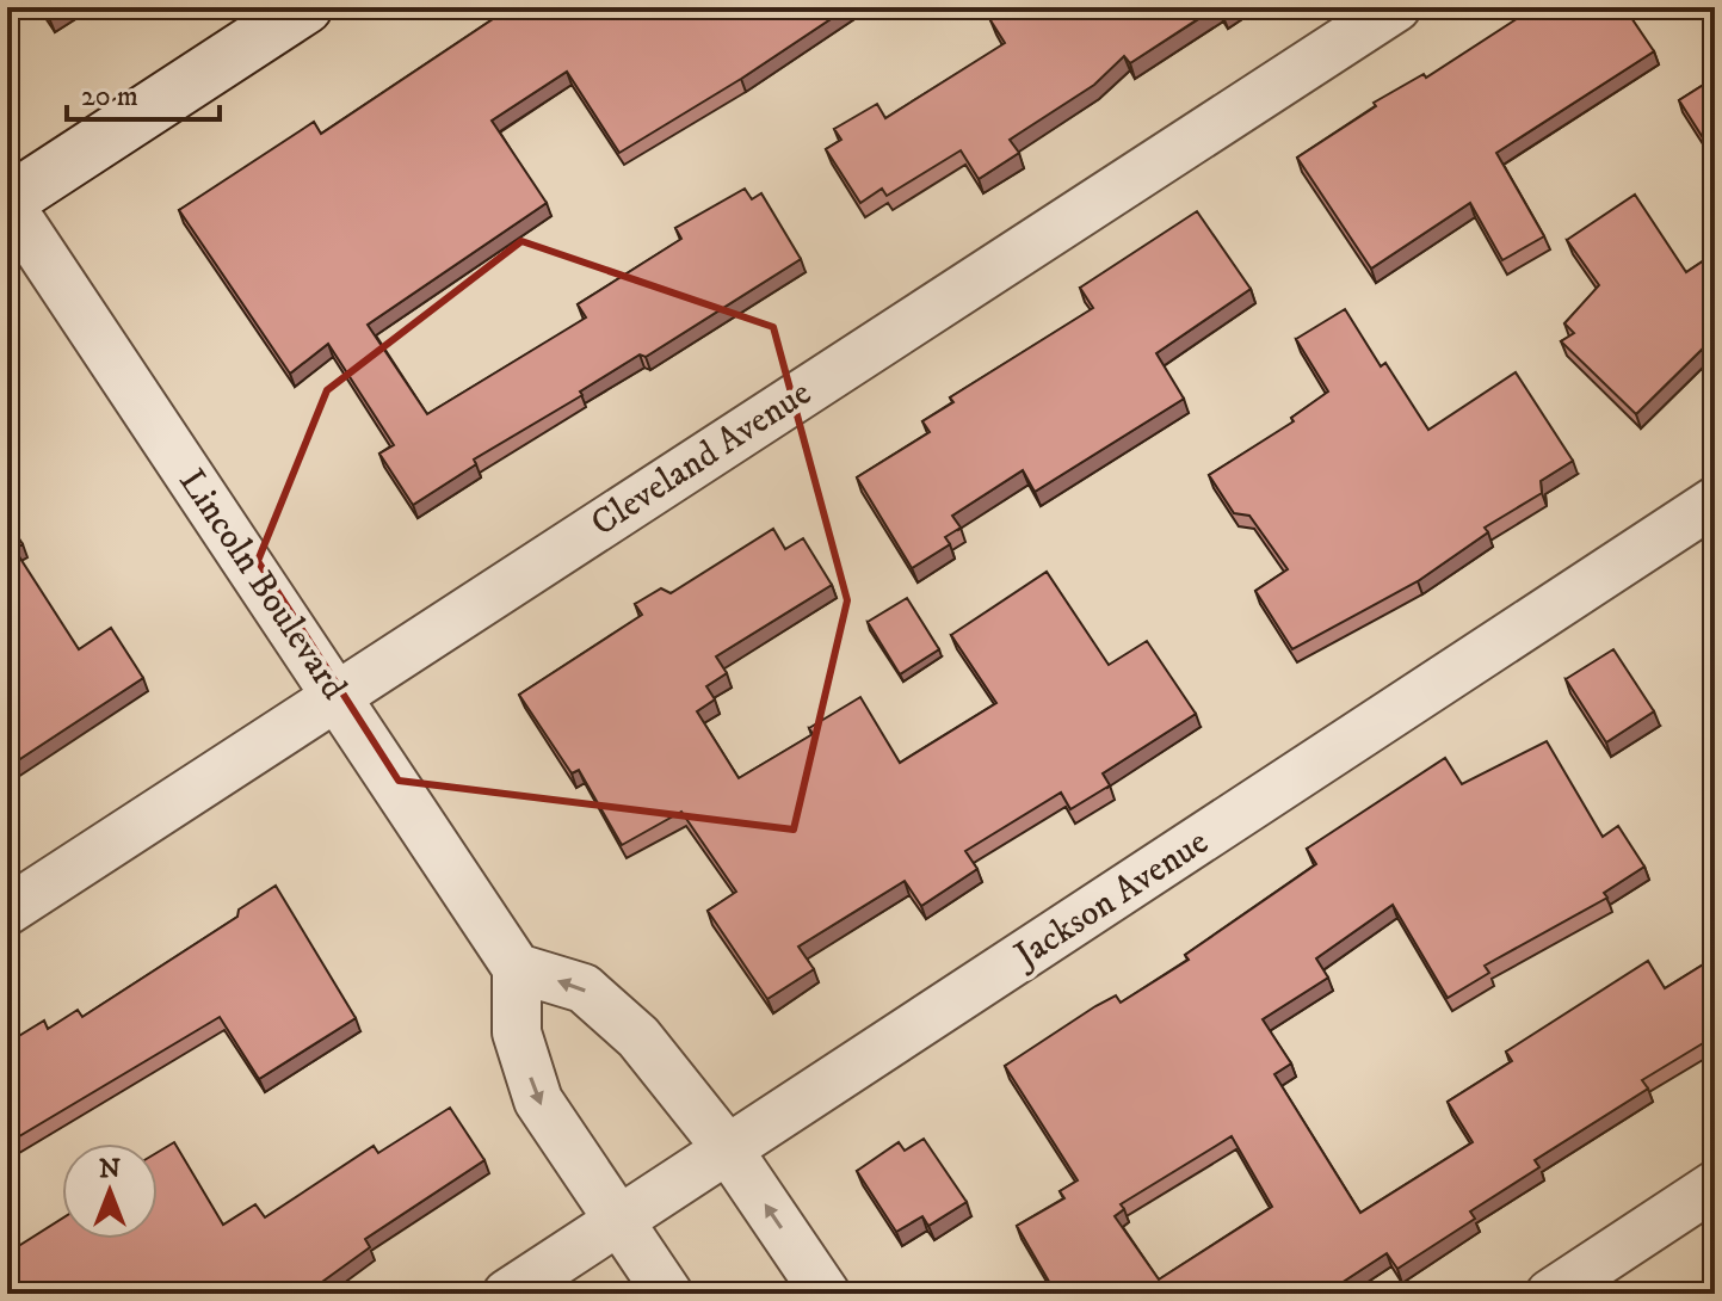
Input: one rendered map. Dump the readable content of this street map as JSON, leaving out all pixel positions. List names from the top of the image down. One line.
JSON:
{"streets":{"street":["Cleveland Avenue","Lincoln Boulevard","Jackson Avenue"]},"crossings":[["Cleveland Avenue","Lincoln Boulevard"]],"scale_bar":"20 m","north":"top"}
